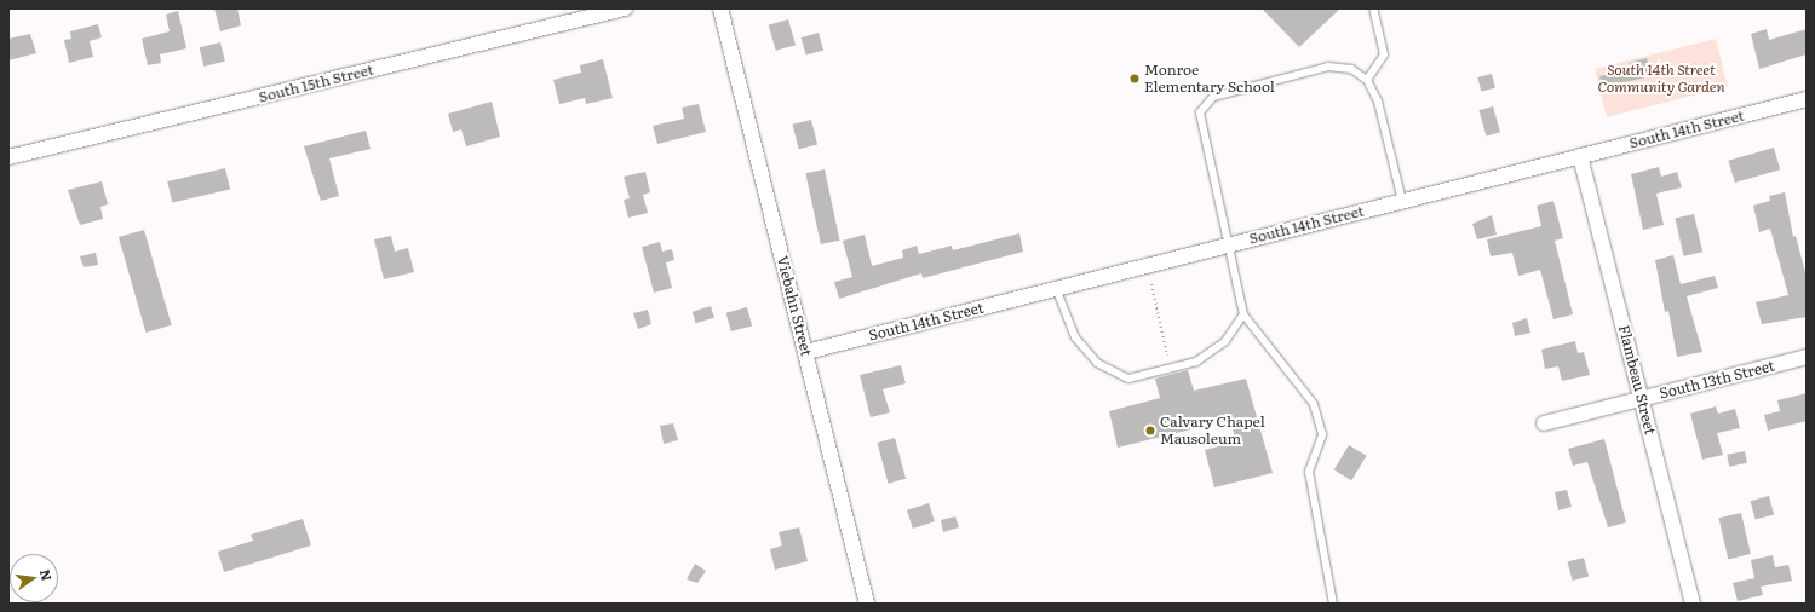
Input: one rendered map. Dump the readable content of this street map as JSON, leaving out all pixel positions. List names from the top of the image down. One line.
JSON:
{"streets":{"street":["South 15th Street","South 14th Street","Viebahn Street","Flambeau Street","South 13th Street"]},"crossings":[["South 14th Street","Viebahn Street"],["South 14th Street","Flambeau Street"],["Flambeau Street","South 13th Street"]],"parks":["South 14th Street Community Garden"],"places":["Monroe Elementary School","Calvary Chapel Mausoleum"],"north":"right"}
